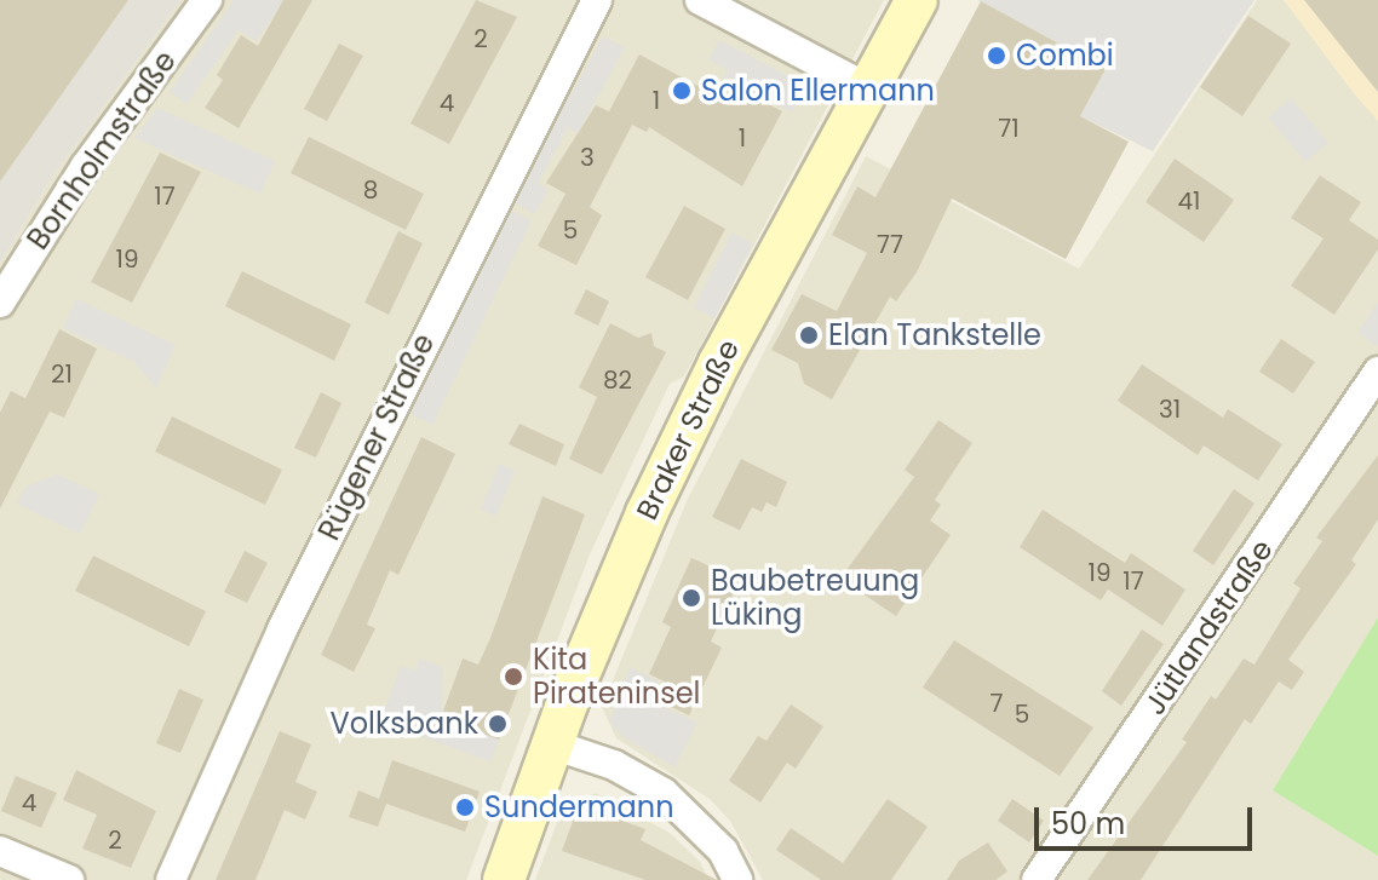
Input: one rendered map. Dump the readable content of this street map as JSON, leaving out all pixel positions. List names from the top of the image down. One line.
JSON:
{"streets":{"main road":["Braker Straße"],"street":["Bornholmstraße","Rügener Straße","Jütlandstraße"]},"places":["Combi","Salon Ellermann","Elan Tankstelle","Baubetreuung Lüking","Kita Pirateninsel","Volksbank","Sundermann"],"house_numbers":["2","1","4","71","1","3","8","17","41","5","77","19","21","82","31","19","17","7","5","4","2"],"scale_bar":"50 m"}
